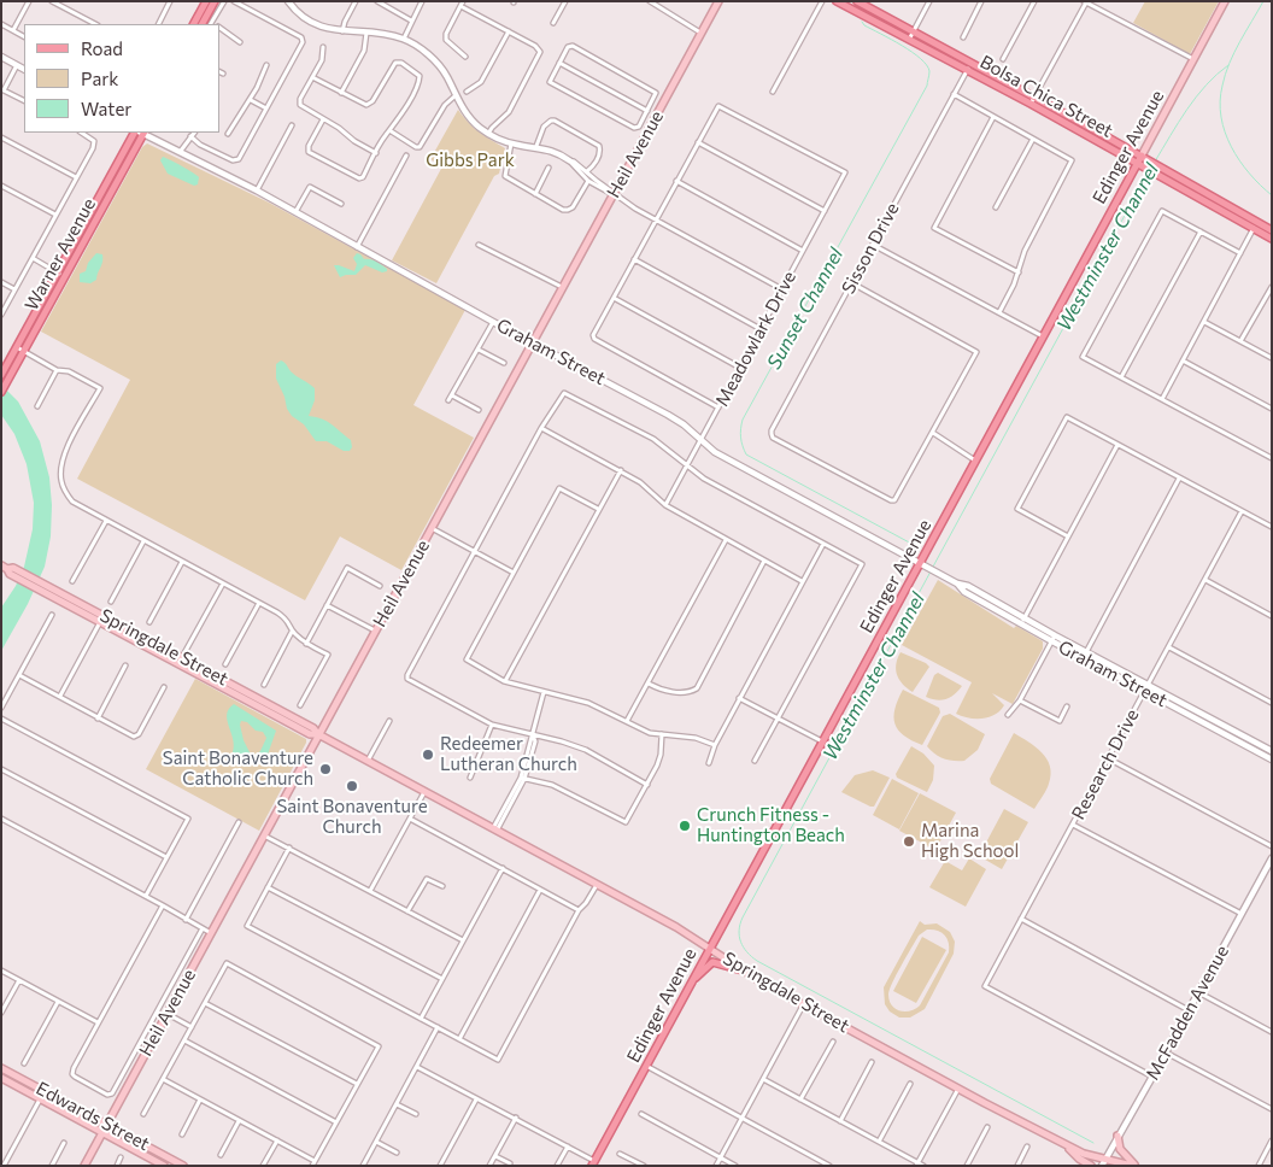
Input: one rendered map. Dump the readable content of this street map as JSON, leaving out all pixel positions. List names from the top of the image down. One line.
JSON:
{"streets":{"main road":["Bolsa Chica Street","Edinger Avenue","Heil Avenue","Warner Avenue","Springdale Street","Edwards Street"],"street":["Sisson Drive","Meadowlark Drive","Graham Street","Research Drive","McFadden Avenue"]},"crossings":[["Bolsa Chica Street","Edinger Avenue"],["Bolsa Chica Street","Sisson Drive"],["Edinger Avenue","Graham Street"],["Edinger Avenue","Springdale Street"],["Heil Avenue","Graham Street"],["Heil Avenue","Springdale Street"],["Heil Avenue","Edwards Street"],["Meadowlark Drive","Graham Street"],["Graham Street","Research Drive"],["Springdale Street","McFadden Avenue"],["Research Drive","McFadden Avenue"]],"water":["Westminster Channel","Sunset Channel"],"parks":["Gibbs Park"],"places":["Redeemer Lutheran Church","Saint Bonaventure Catholic Church","Saint Bonaventure Church","Crunch Fitness - Huntington Beach","Marina High School"],"legend":["Road","Park","Water"]}
